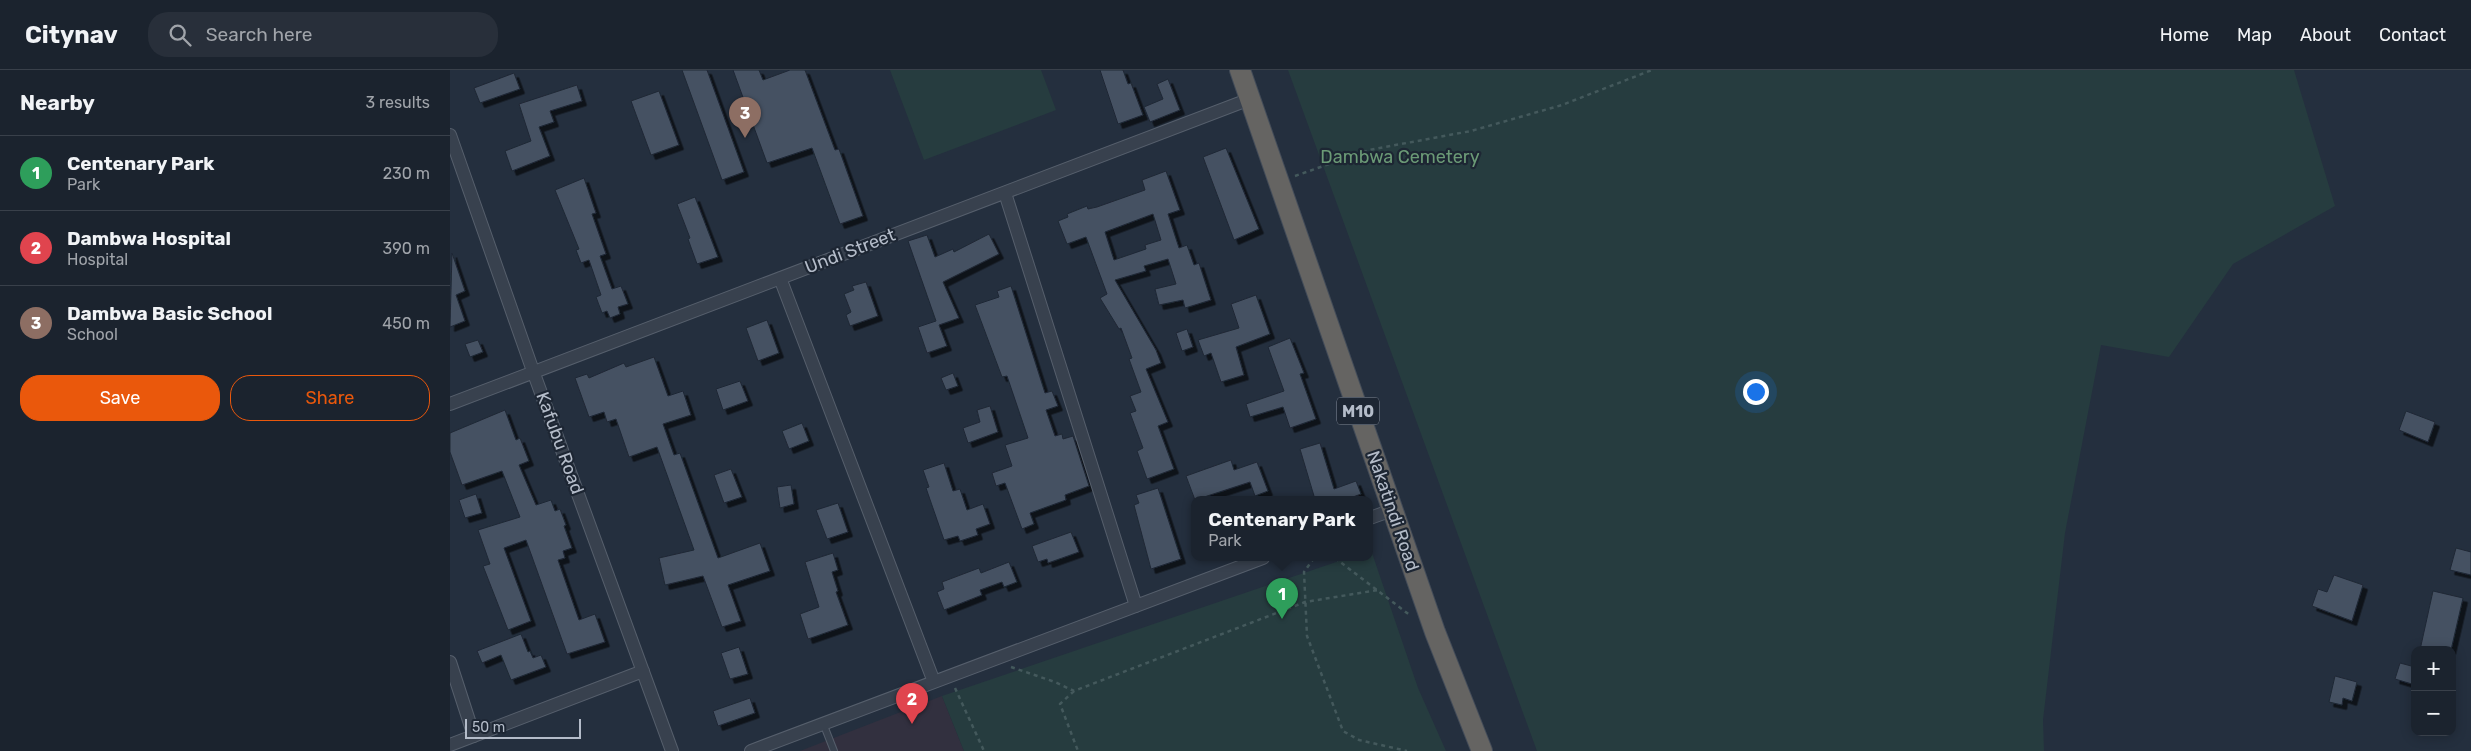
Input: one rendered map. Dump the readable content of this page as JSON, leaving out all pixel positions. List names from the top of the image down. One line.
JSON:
{"streets":{"highway":["M10","Nakatindi Road"],"street":["Undi Street","Kafubu Road"]},"crossings":[["Undi Street","Kafubu Road"],["Undi Street","Nakatindi Road"]],"parks":["Dambwa Cemetery"],"scale_bar":"50 m","page":{"header":"Citynav","search":"Search here","nav":["Home","Map","About","Contact"],"heading":["Nearby","3 results"],"pins":["3","1","2"],"list":[{"mark":"1","name":"Centenary Park","note":"Park","value":"230 m"},{"mark":"2","name":"Dambwa Hospital","note":"Hospital","value":"390 m"},{"mark":"3","name":"Dambwa Basic School","note":"School","value":"450 m"}],"buttons":["Save","Share"],"popup":["Centenary Park","Park"],"map_buttons":["+","−"],"scale":"50 m"}}
